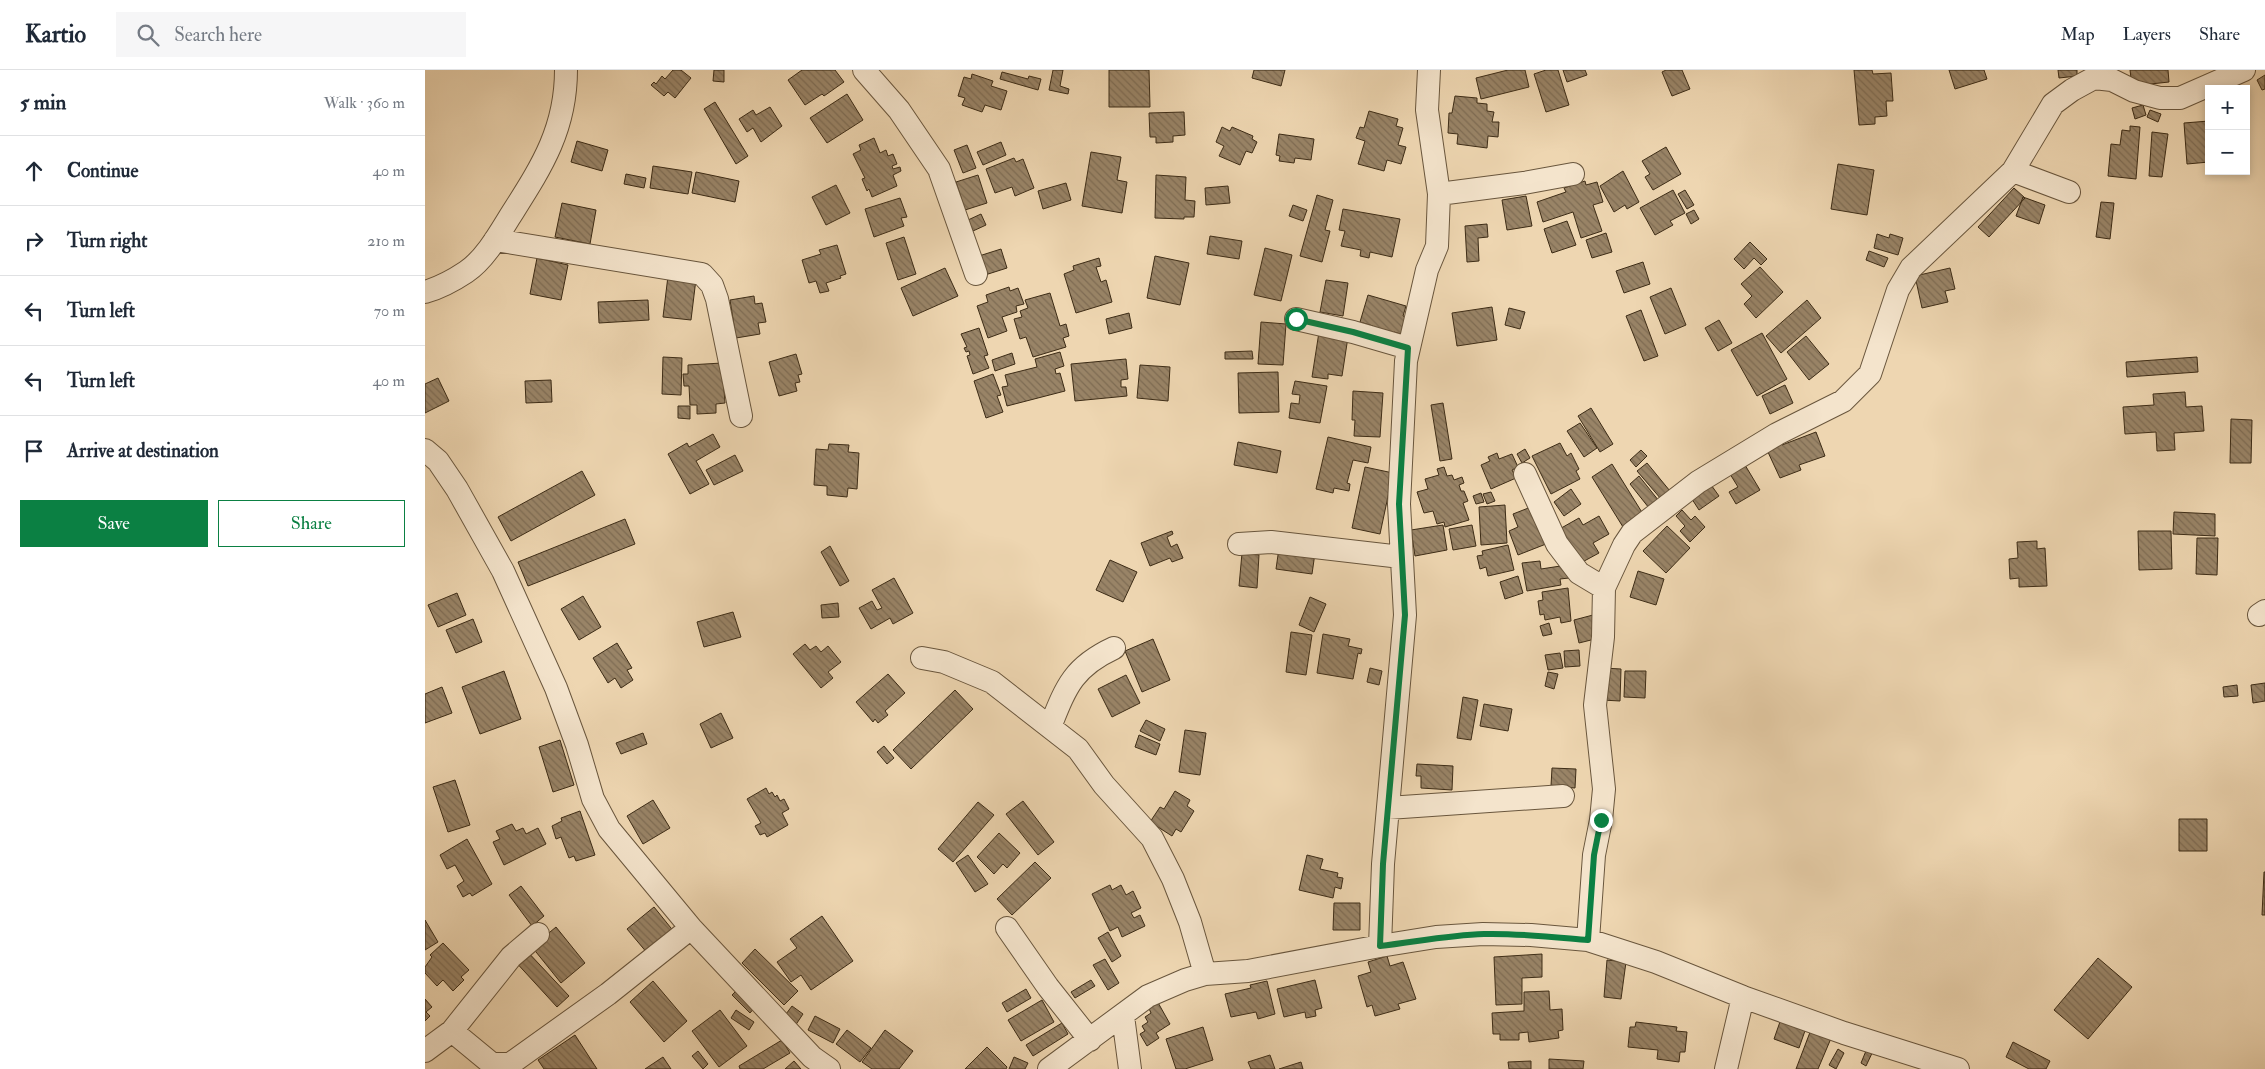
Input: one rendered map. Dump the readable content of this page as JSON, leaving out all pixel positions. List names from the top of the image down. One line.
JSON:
{"page":{"header":"Kartio","search":"Search here","nav":["Map","Layers","Share"],"heading":["5 min","Walk · 360 m"],"map_buttons":["+","−"],"list":[["Continue","40 m"],["Turn right","210 m"],["Turn left","70 m"],["Turn left","40 m"],"Arrive at destination"],"buttons":["Save","Share"]}}
